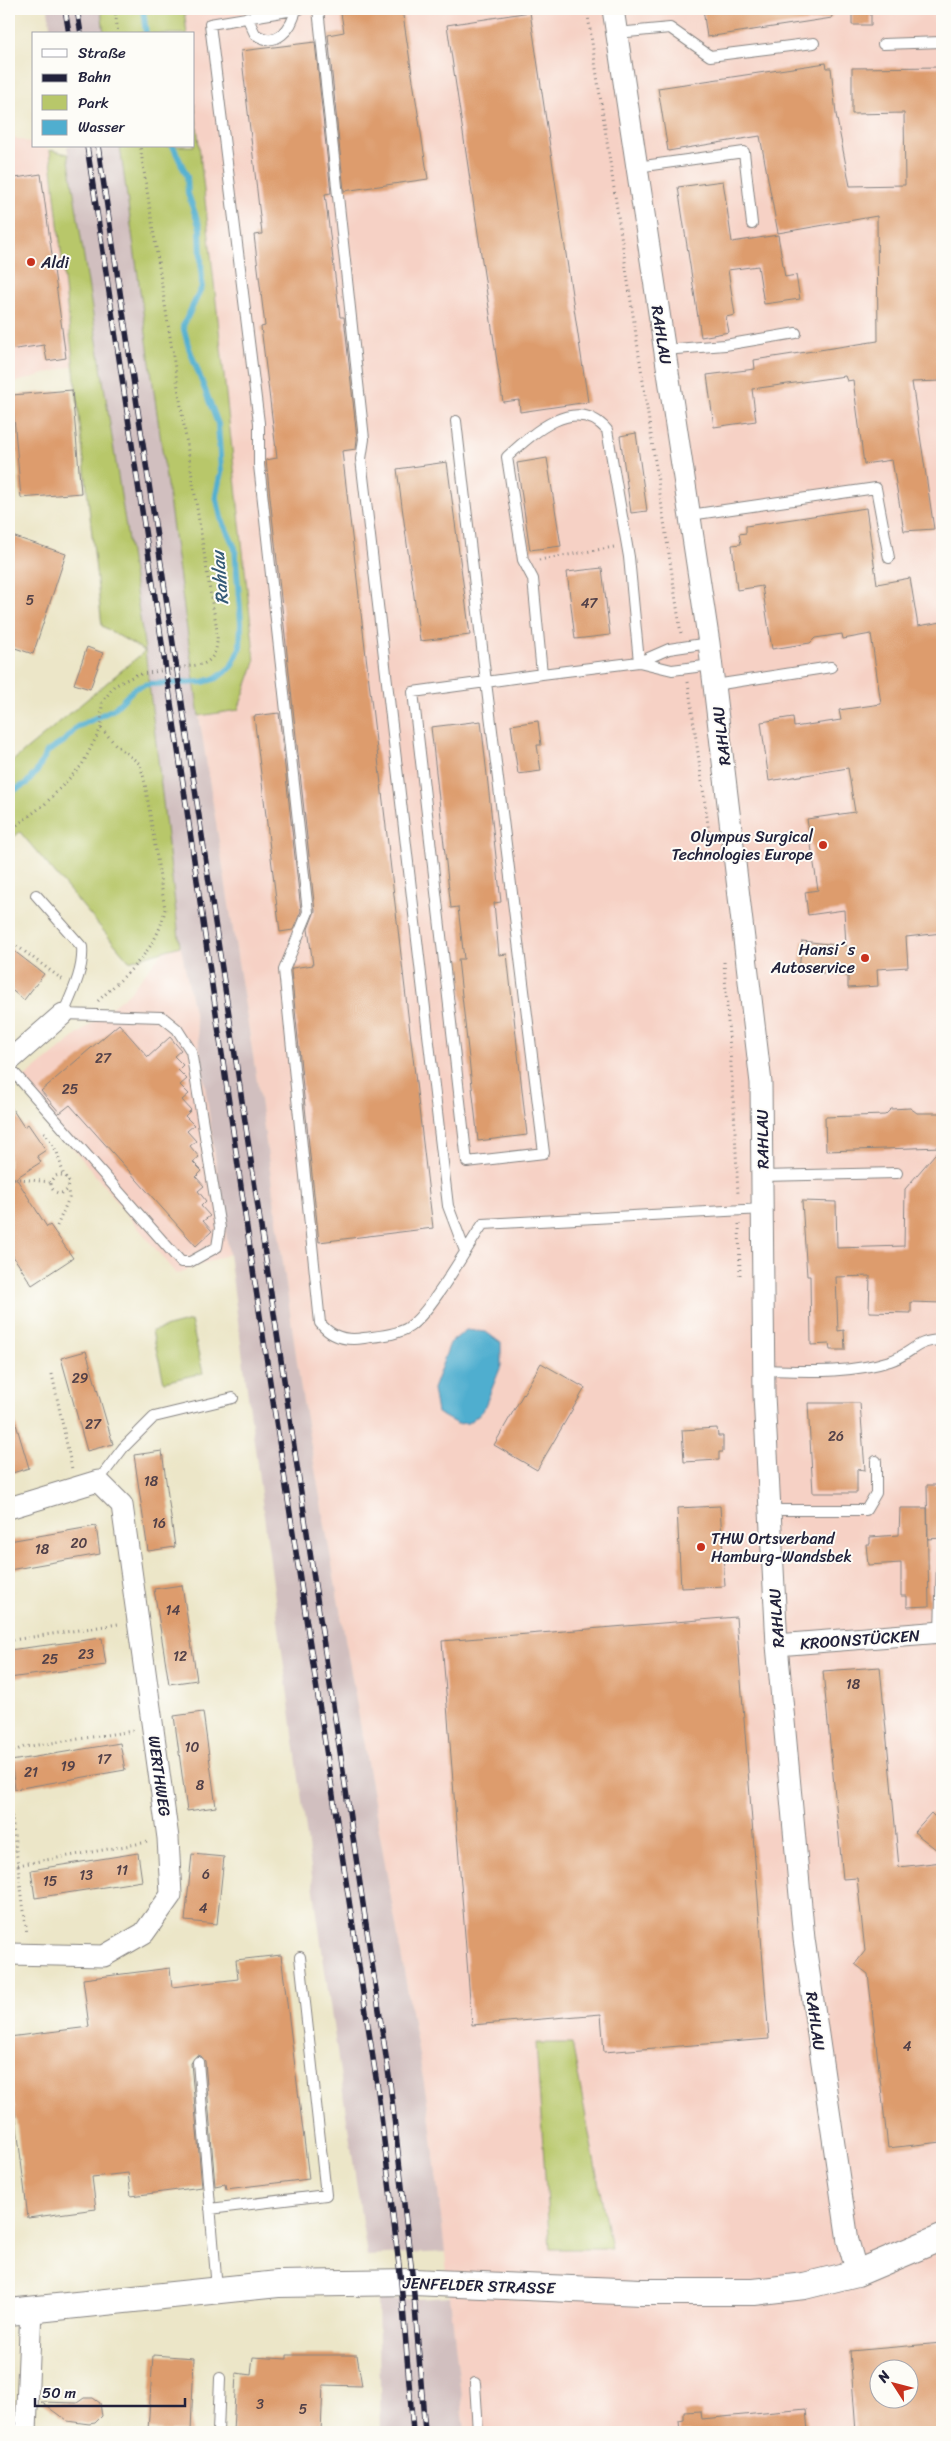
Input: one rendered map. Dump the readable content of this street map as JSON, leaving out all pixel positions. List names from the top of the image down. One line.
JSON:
{"streets":{"street":["RAHLAU","KROONSTÜCKEN","WERTHWEG","JENFELDER STRASSE"]},"crossings":[["RAHLAU","KROONSTÜCKEN"],["RAHLAU","JENFELDER STRASSE"]],"water":["Rahlau"],"places":["Aldi","Olympus Surgical Technologies Europe","Hansi´s Autoservice","THW Ortsverband Hamburg-Wandsbek"],"house_numbers":["5","47","27","25","29","27","26","18","16","20","18","14","23","12","25","18","10","17","19","21","8","11","6","13","15","4","4","3","5"],"legend":["Straße","Bahn","Park","Wasser"],"scale_bar":"50 m","north":"top left"}
